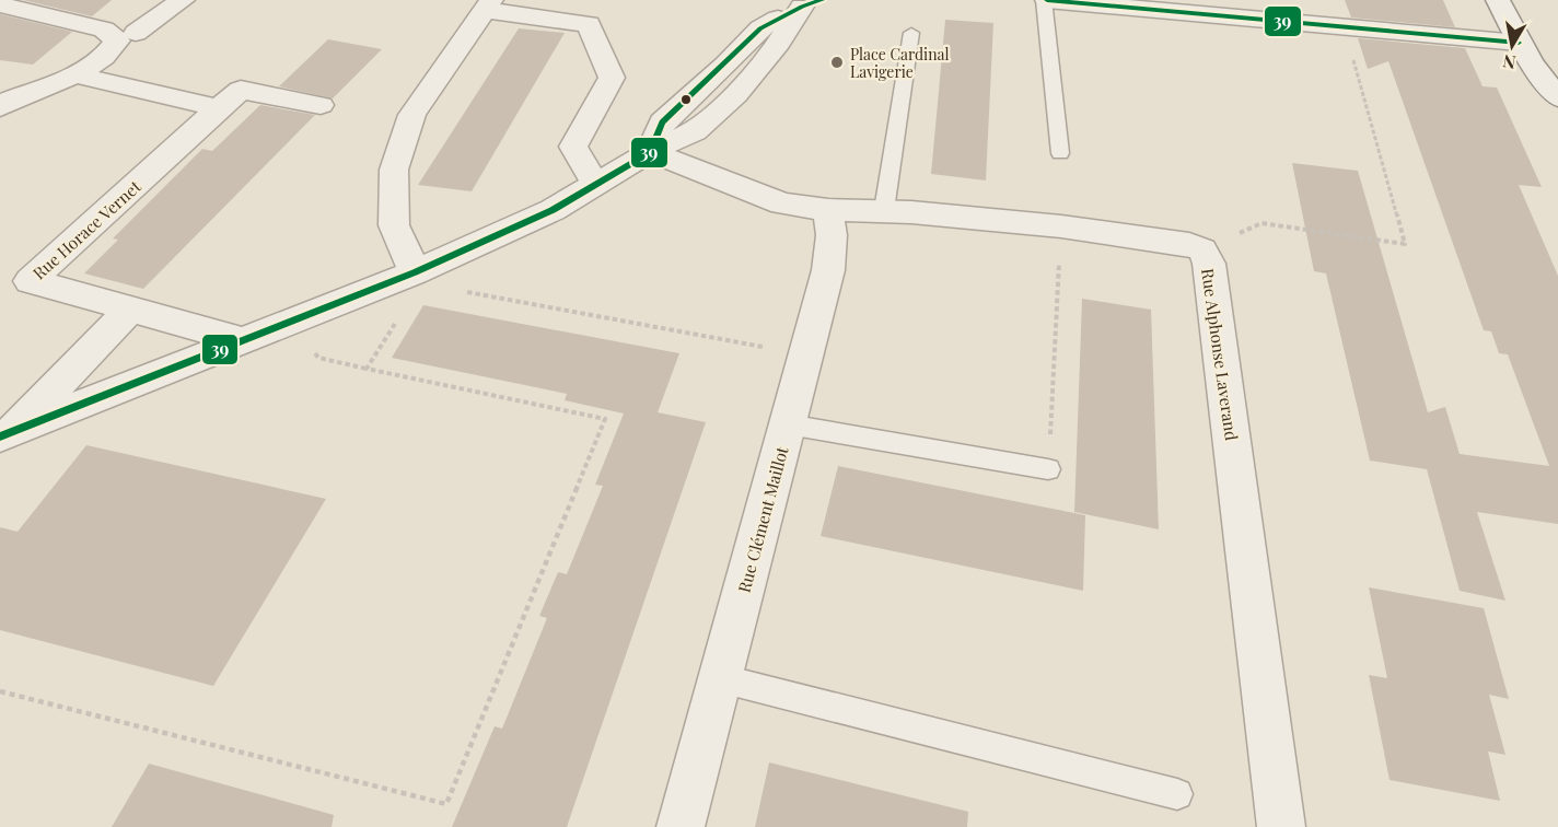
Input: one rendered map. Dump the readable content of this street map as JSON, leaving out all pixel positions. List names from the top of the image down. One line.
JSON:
{"streets":{"street":["Rue Horace Vernet","Rue Alphonse Laverand","Rue Clément Maillot"]},"crossings":[["Rue Alphonse Laverand","Rue Clément Maillot"]],"places":["Place Cardinal Lavigerie"],"lines":["transit line 39"],"north":"bottom"}
